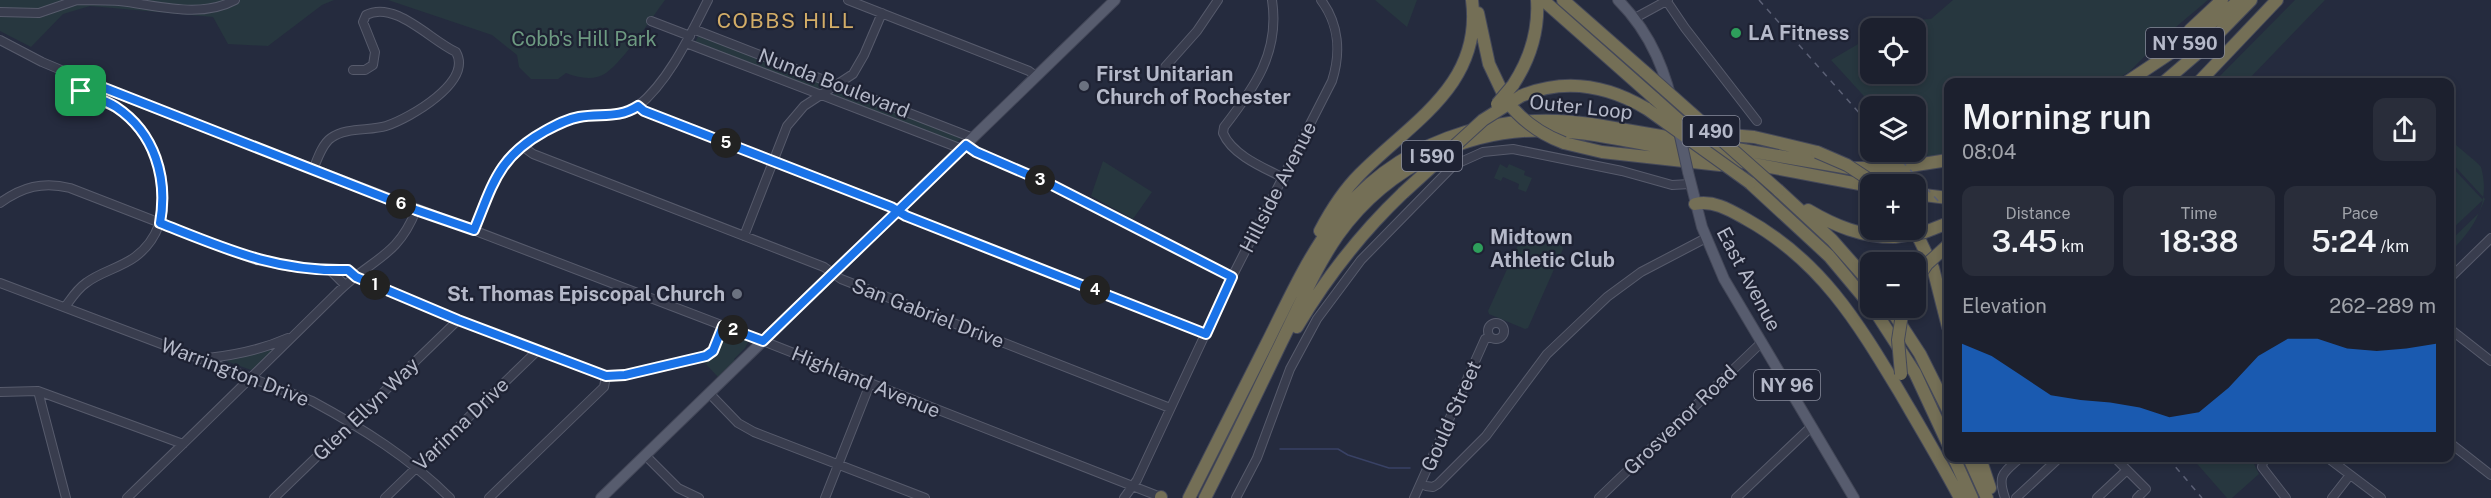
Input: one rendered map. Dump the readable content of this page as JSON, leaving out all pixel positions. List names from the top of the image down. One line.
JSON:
{"streets":{"highway":["NY 590","Outer Loop","I 490","I 590"],"main road":["East Avenue","NY 96"],"street":["Nunda Boulevard","Hillside Avenue","San Gabriel Drive","Warrington Drive","Highland Avenue","Glen Ellyn Way","Gould Street","Grosvenor Road","Varinna Drive"]},"crossings":[["Nunda Boulevard","Hillside Avenue"],["Hillside Avenue","San Gabriel Drive"],["Hillside Avenue","Highland Avenue"],["East Avenue","Grosvenor Road"],["Warrington Drive","Glen Ellyn Way"],["Warrington Drive","Varinna Drive"]],"districts":["COBBS HILL"],"parks":["Cobb's Hill Park"],"places":["LA Fitness","First Unitarian Church of Rochester","Midtown Athletic Club","St. Thomas Episcopal Church"],"page":{"map_buttons":["+","−"],"heading":["Morning run","08:04"],"pins":["5","3","6","1","4","2"],"stats":[["Distance","3.45 km"],["Time","18:38"],["Pace","5:24 /km"]],"chart":["Elevation","262–289 m"]}}
